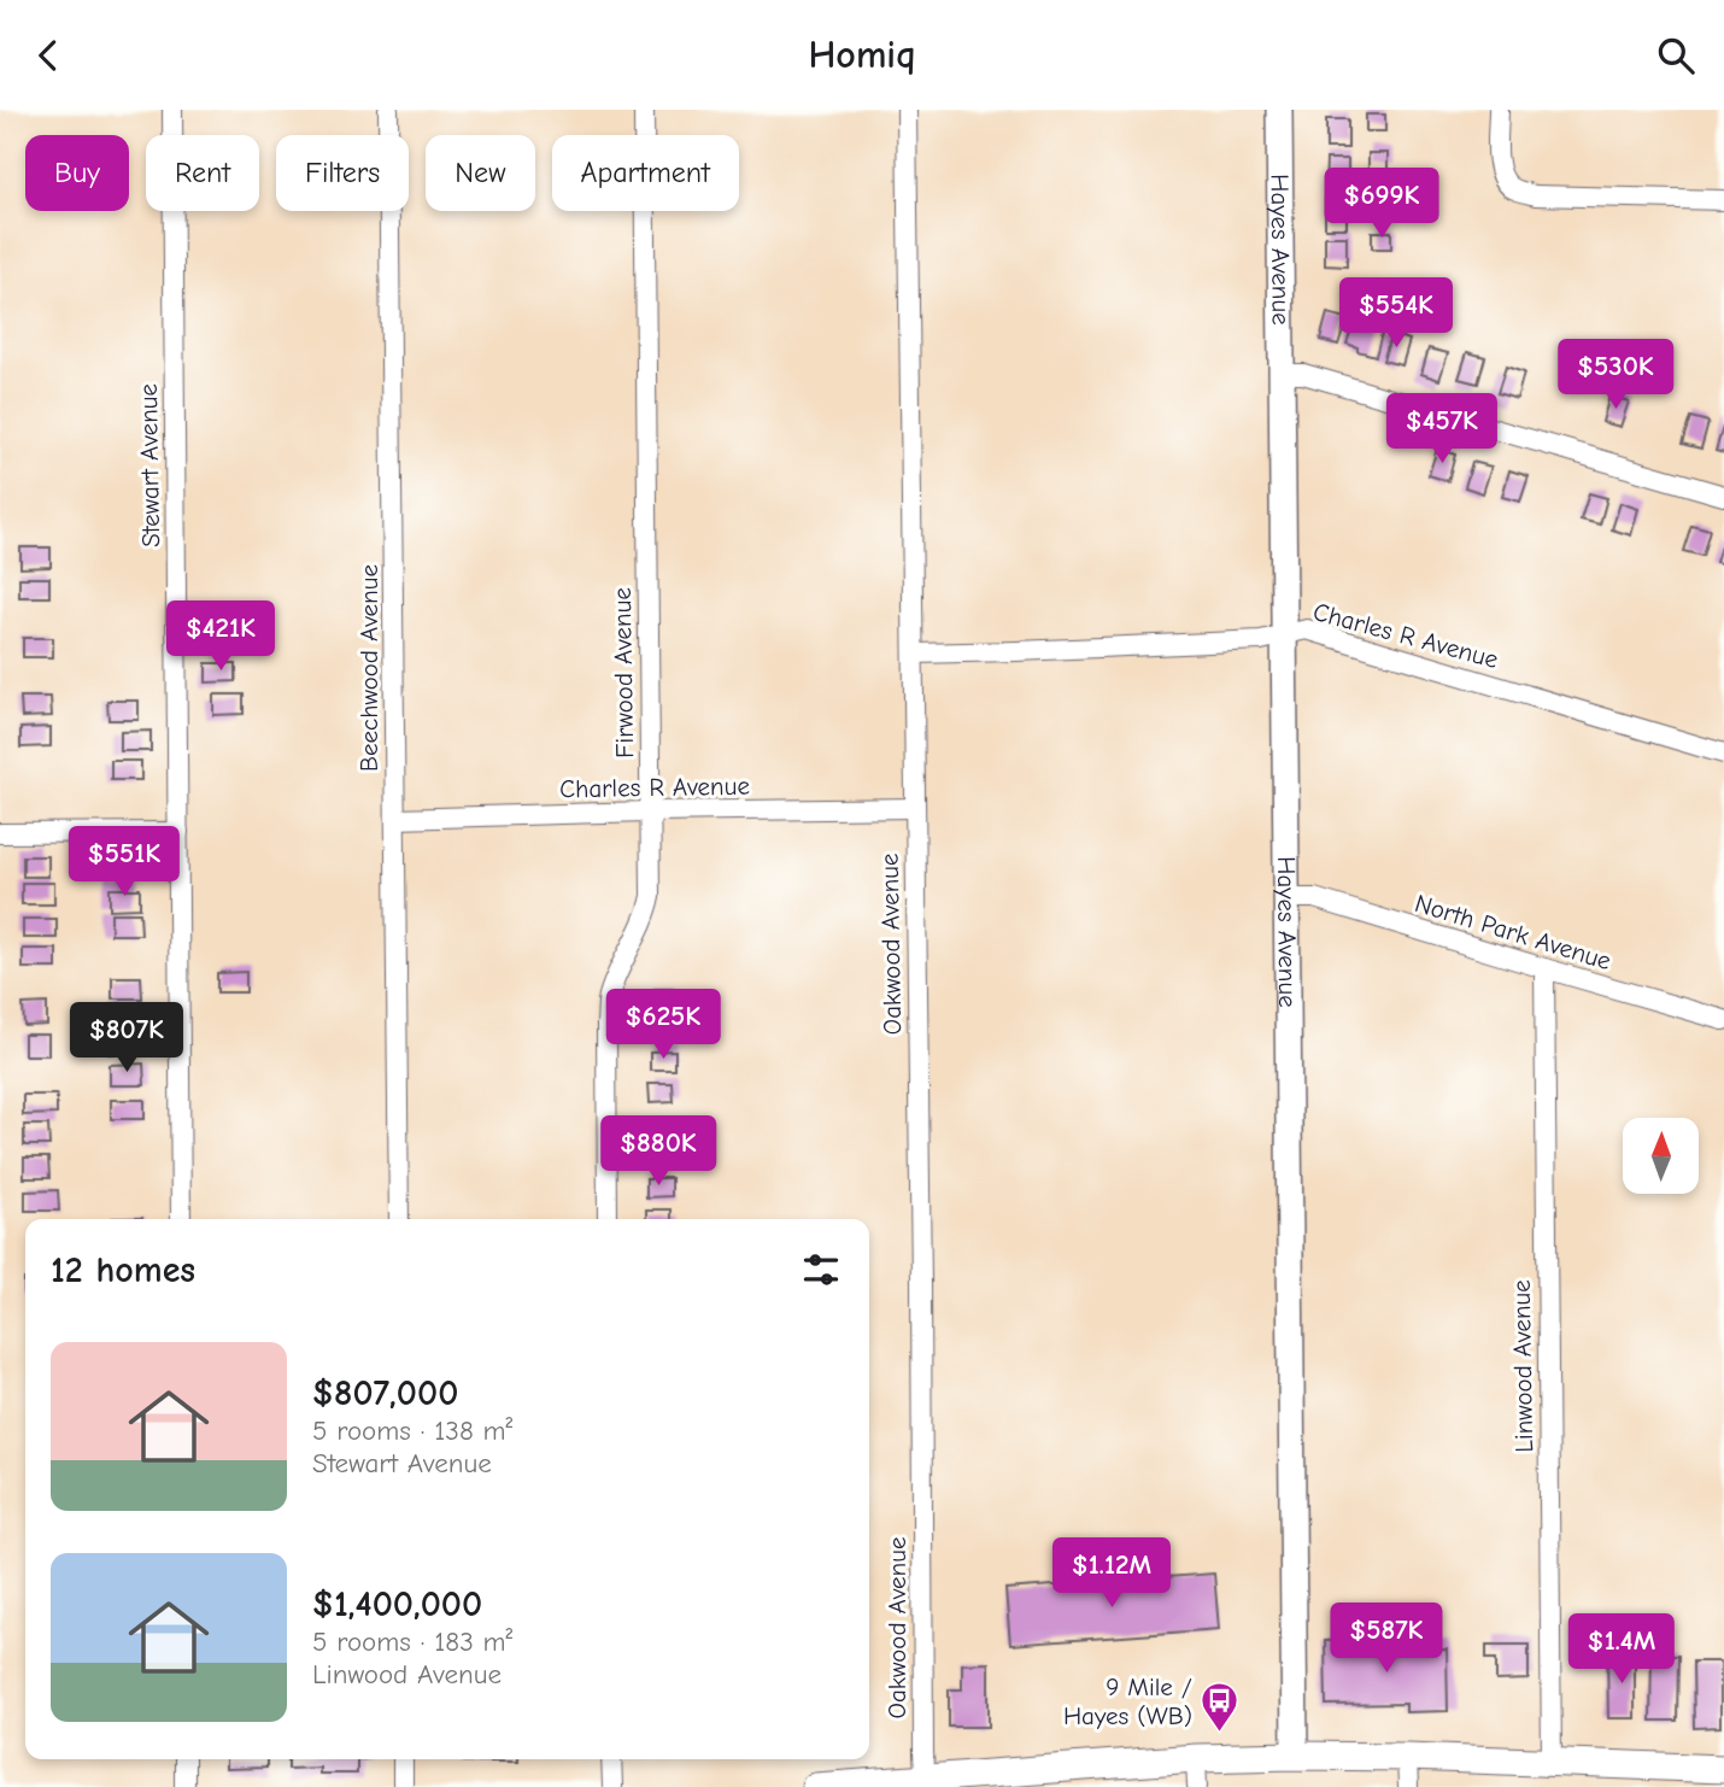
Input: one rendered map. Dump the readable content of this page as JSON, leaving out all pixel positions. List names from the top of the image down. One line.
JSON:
{"streets":{"street":["Hayes Avenue","Stewart Avenue","Charles R Avenue","Beechwood Avenue","Firwood Avenue","North Park Avenue","Oakwood Avenue","Linwood Avenue"]},"crossings":[["Hayes Avenue","Charles R Avenue"],["Hayes Avenue","North Park Avenue"],["Charles R Avenue","Beechwood Avenue"],["Charles R Avenue","Firwood Avenue"],["Charles R Avenue","Oakwood Avenue"],["North Park Avenue","Linwood Avenue"]],"places":{"bus stop":["9 Mile / Hayes (WB)"]},"north":"top","page":{"header":"Homiq","chip":["Buy","Rent","Filters","New","Apartment"],"price":["$699K","$554K","$530K","$457K","$421K","$551K","$625K","$807K","$880K","$1.12M","$587K","$1.4M"],"heading":"12 homes","list":[{"name":"$807,000","note":"5 rooms · 138 m² · Stewart Avenue"},{"name":"$1,400,000","note":"5 rooms · 183 m² · Linwood Avenue"}]}}
